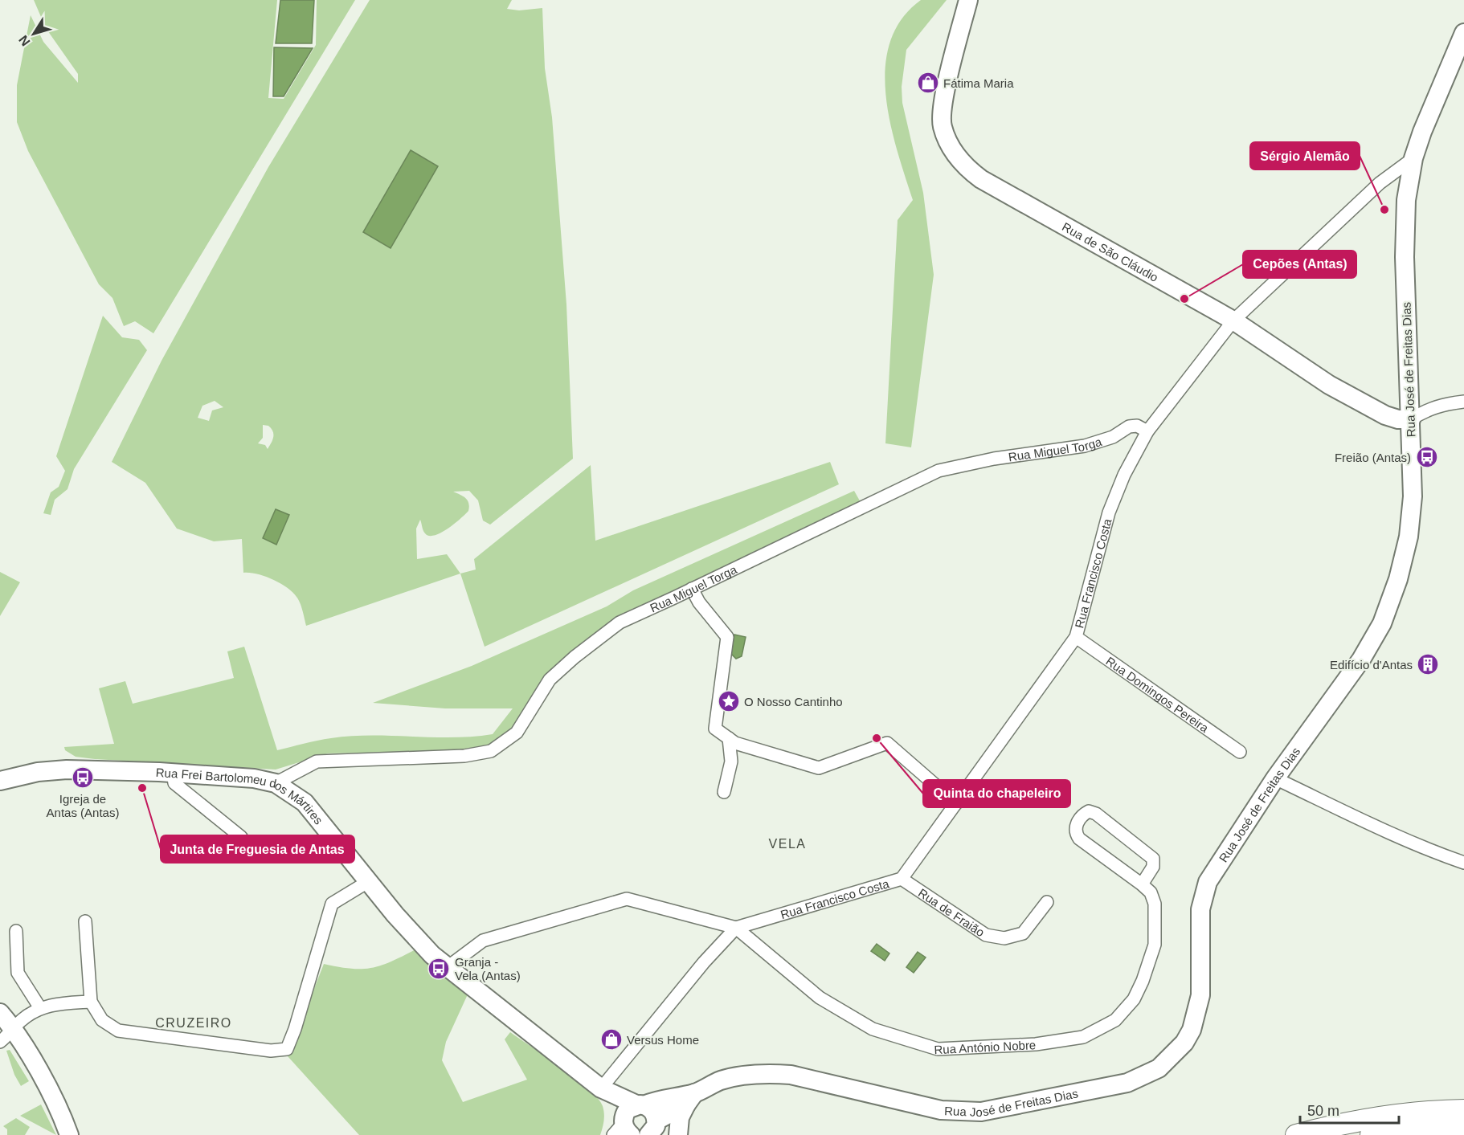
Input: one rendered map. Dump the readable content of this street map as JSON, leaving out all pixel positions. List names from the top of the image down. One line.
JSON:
{"streets":{"main road":["Rua de São Cláudio","Rua José de Freitas Dias","Rua Frei Bartolomeu dos Mártires"],"street":["Rua Miguel Torga","Rua Francisco Costa","Rua Domingos Pereira","Rua de Fraião","Rua António Nobre"]},"crossings":[["Rua de São Cláudio","Rua José de Freitas Dias"],["Rua de São Cláudio","Rua Francisco Costa"],["Rua José de Freitas Dias","Rua Francisco Costa"],["Rua José de Freitas Dias","Rua Frei Bartolomeu dos Mártires"],["Rua Miguel Torga","Rua Francisco Costa"],["Rua Miguel Torga","Rua Frei Bartolomeu dos Mártires"],["Rua Francisco Costa","Rua Domingos Pereira"],["Rua Francisco Costa","Rua de Fraião"],["Rua Francisco Costa","Rua António Nobre"]],"districts":["VELA","CRUZEIRO"],"places":{"shop":["Fátima Maria","Versus Home"],"other":["Sérgio Alemão","Cepões (Antas)","Quinta do chapeleiro","Junta de Freguesia de Antas"],"bus stop":["Freião (Antas)","Igreja de Antas (Antas)","Granja - Vela (Antas)"],"building":["Edifício d'Antas"],"place":["O Nosso Cantinho"]},"scale_bar":"50 m","north":"bottom left"}
